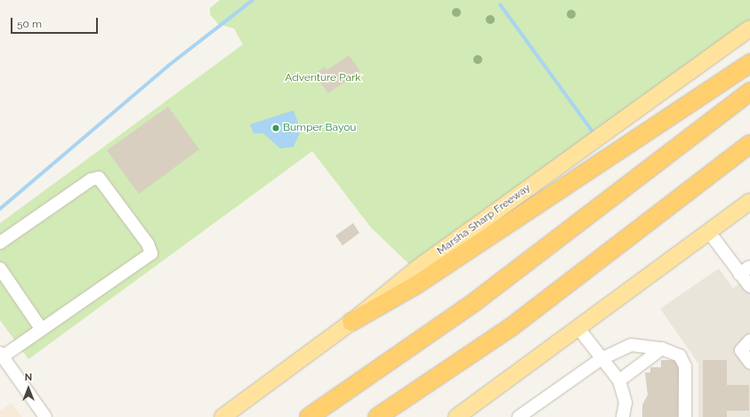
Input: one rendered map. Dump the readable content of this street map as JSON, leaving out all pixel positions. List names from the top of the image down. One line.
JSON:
{"streets":{"main road":["Marsha Sharp Freeway"]},"parks":["Adventure Park"],"places":["Bumper Bayou"],"scale_bar":"50 m","north":"top"}
